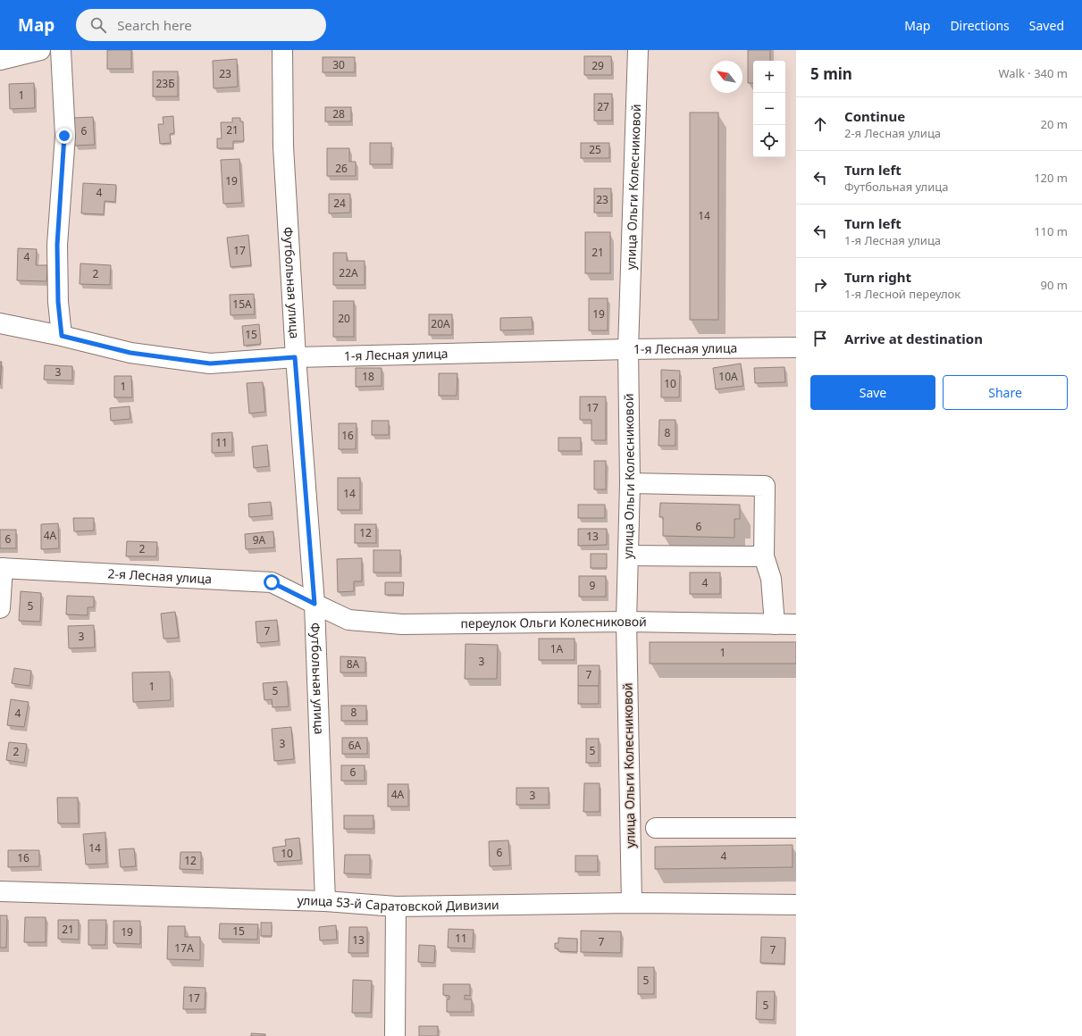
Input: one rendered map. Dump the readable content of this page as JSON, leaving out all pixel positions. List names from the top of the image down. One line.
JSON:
{"streets":{"street":["улица Ольги Колесниковой","Футбольная улица","1-я Лесная улица","2-я Лесная улица","переулок Ольги Колесниковой","улица 53-й Саратовской Дивизии"]},"crossings":[["улица Ольги Колесниковой","1-я Лесная улица"],["улица Ольги Колесниковой","переулок Ольги Колесниковой"],["улица Ольги Колесниковой","улица 53-й Саратовской Дивизии"],["Футбольная улица","1-я Лесная улица"],["Футбольная улица","2-я Лесная улица"],["Футбольная улица","переулок Ольги Колесниковой"],["Футбольная улица","улица 53-й Саратовской Дивизии"],["2-я Лесная улица","переулок Ольги Колесниковой"]],"house_numbers":["30","29","23","23Б","1","27","28","21","6","25","26","19","4","23","24","14","17","21","4","22А","2","15А","19","20","20А","15","3","18","10А","10","1","17","8","16","11","14","6","12","4А","13","6","9А","2","4","9","5","7","3","1А","1","3","8А","7","1","5","8","4","3","6А","5","2","6","4А","3","14","6","10","4","16","12","21","15","19","11","13","7","17А","7","5","17","5"],"north":"top left","page":{"header":"Map","search":"Search here","nav":["Map","Directions","Saved"],"heading":["5 min","Walk · 340 m"],"map_buttons":["+","−"],"list":[["Continue","2-я Лесная улица","20 m"],["Turn left","Футбольная улица","120 m"],["Turn left","1-я Лесная улица","110 m"],["Turn right","1-я Лесной переулок","90 m"],"Arrive at destination"],"buttons":["Save","Share"]}}
